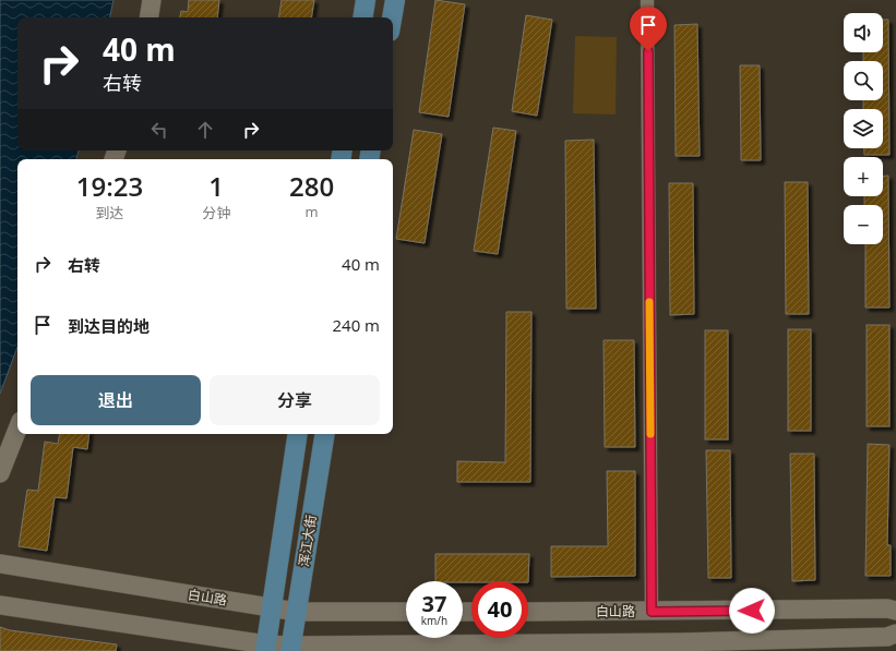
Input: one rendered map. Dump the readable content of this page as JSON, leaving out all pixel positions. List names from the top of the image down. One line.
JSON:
{"streets":{"main road":["浑江大街"],"street":["白山路"]},"crossings":[["浑江大街","白山路"]],"page":{"map_buttons":["+","−"],"turn":["40 m","右转"],"eta":["19:23","到达","1","分钟","280","m"],"list":[{"name":"右转","value":"40 m"},{"name":"到达目的地","value":"240 m"}],"buttons":["退出","分享"],"speed":"37 km/h","limit":"40"}}
